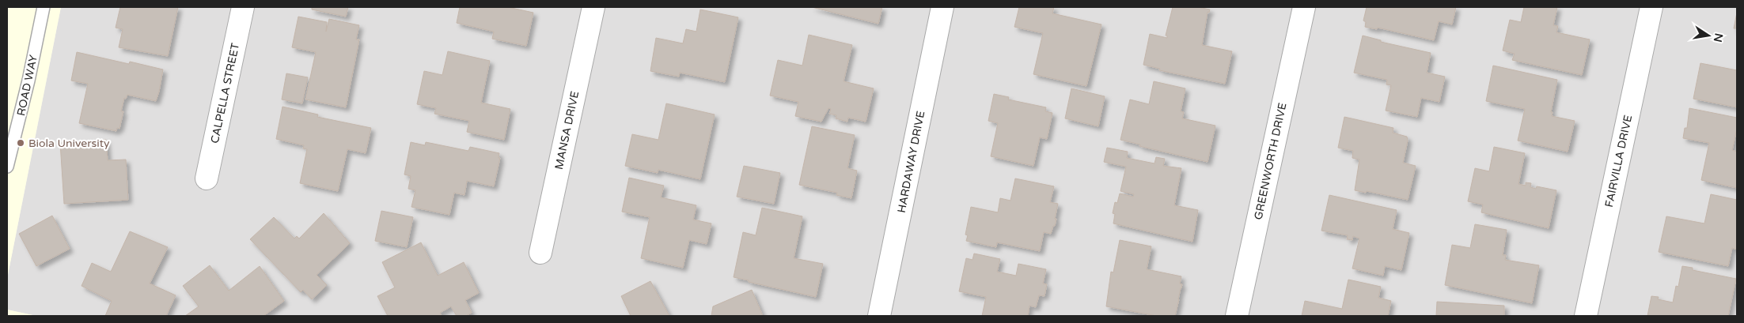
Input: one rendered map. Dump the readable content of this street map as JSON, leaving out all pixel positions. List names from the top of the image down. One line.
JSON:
{"streets":{"street":["CALPELLA STREET","MANSA DRIVE","GREENWORTH DRIVE","FAIRVILLA DRIVE","HARDAWAY DRIVE"],"lane":["ROAD WAY"]},"places":["Biola University"],"north":"right"}
